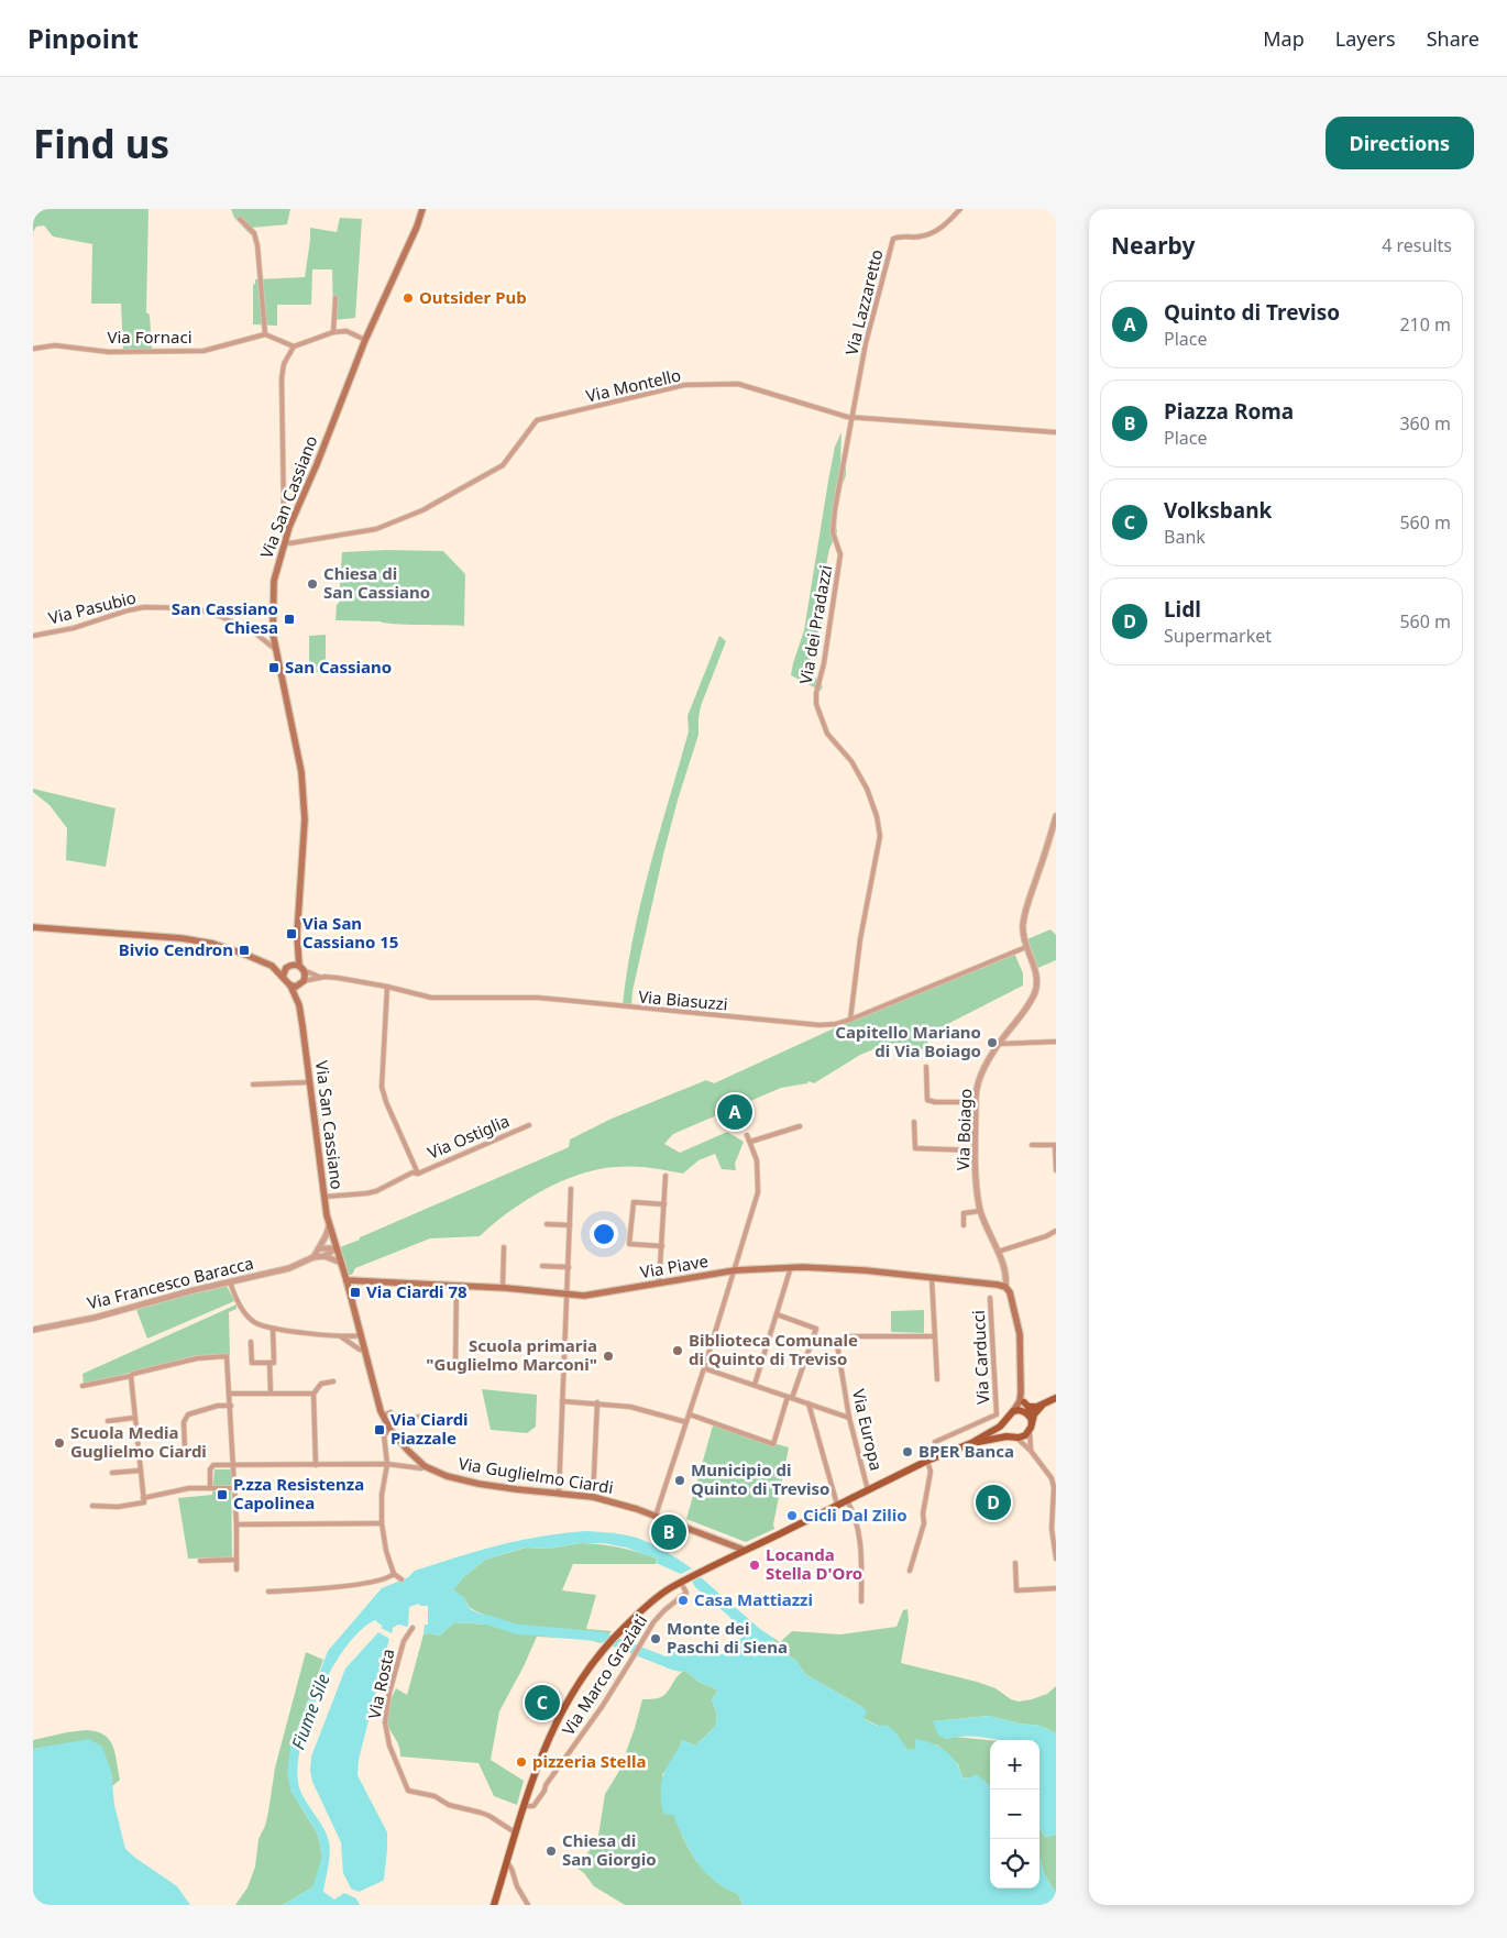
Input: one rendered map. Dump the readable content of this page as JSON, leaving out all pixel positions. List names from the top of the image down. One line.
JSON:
{"streets":{"main road":["Via San Cassiano","Via Boiago","Via Piave","Via Guglielmo Ciardi"],"street":["Via Lazzaretto","Via Fornaci","Via Montello","Via Pasubio","Via dei Pradazzi","Via Biasuzzi","Via Ostiglia","Via Francesco Baracca","Via Carducci","Via Europa","Via Marco Graziati","Via Rosta"]},"crossings":[["Via Lazzaretto","Via Montello"],["Via Lazzaretto","Via dei Pradazzi"],["Via Montello","Via San Cassiano"],["Via Montello","Via dei Pradazzi"],["Via San Cassiano","Via Pasubio"],["Via San Cassiano","Via Biasuzzi"],["Via San Cassiano","Via Ostiglia"],["Via San Cassiano","Via Francesco Baracca"],["Via San Cassiano","Via Guglielmo Ciardi"],["Via dei Pradazzi","Via Biasuzzi"],["Via Biasuzzi","Via Boiago"],["Via Biasuzzi","Via Ostiglia"],["Via Boiago","Via Piave"],["Via Piave","Via Guglielmo Ciardi"],["Via Francesco Baracca","Via Guglielmo Ciardi"]],"water":["Fiume Sile"],"places":{"other":["Outsider Pub","Chiesa di San Cassiano","Capitello Mariano di Via Boiago","Biblioteca Comunale di Quinto di Treviso","Scuola primaria \"Guglielmo Marconi\"","Scuola Media Guglielmo Ciardi","BPER Banca","Municipio di Quinto di Treviso","Cicli Dal Zilio","Locanda Stella D'Oro","Casa Mattiazzi","Monte dei Paschi di Siena","pizzeria Stella","Chiesa di San Giorgio"],"transit":["San Cassiano Chiesa","San Cassiano","Via San Cassiano 15","Bivio Cendron","Via Ciardi 78","Via Ciardi Piazzale","P.zza Resistenza Capolinea"]},"page":{"header":"Pinpoint","nav":["Map","Layers","Share"],"buttons":"Directions","title":"Find us","heading":["Nearby","4 results"],"list":[{"mark":"A","name":"Quinto di Treviso","note":"Place","value":"210 m"},{"mark":"B","name":"Piazza Roma","note":"Place","value":"360 m"},{"mark":"C","name":"Volksbank","note":"Bank","value":"560 m"},{"mark":"D","name":"Lidl","note":"Supermarket","value":"560 m"}],"pins":["A","D","B","C"],"map_buttons":["+","−"]}}
